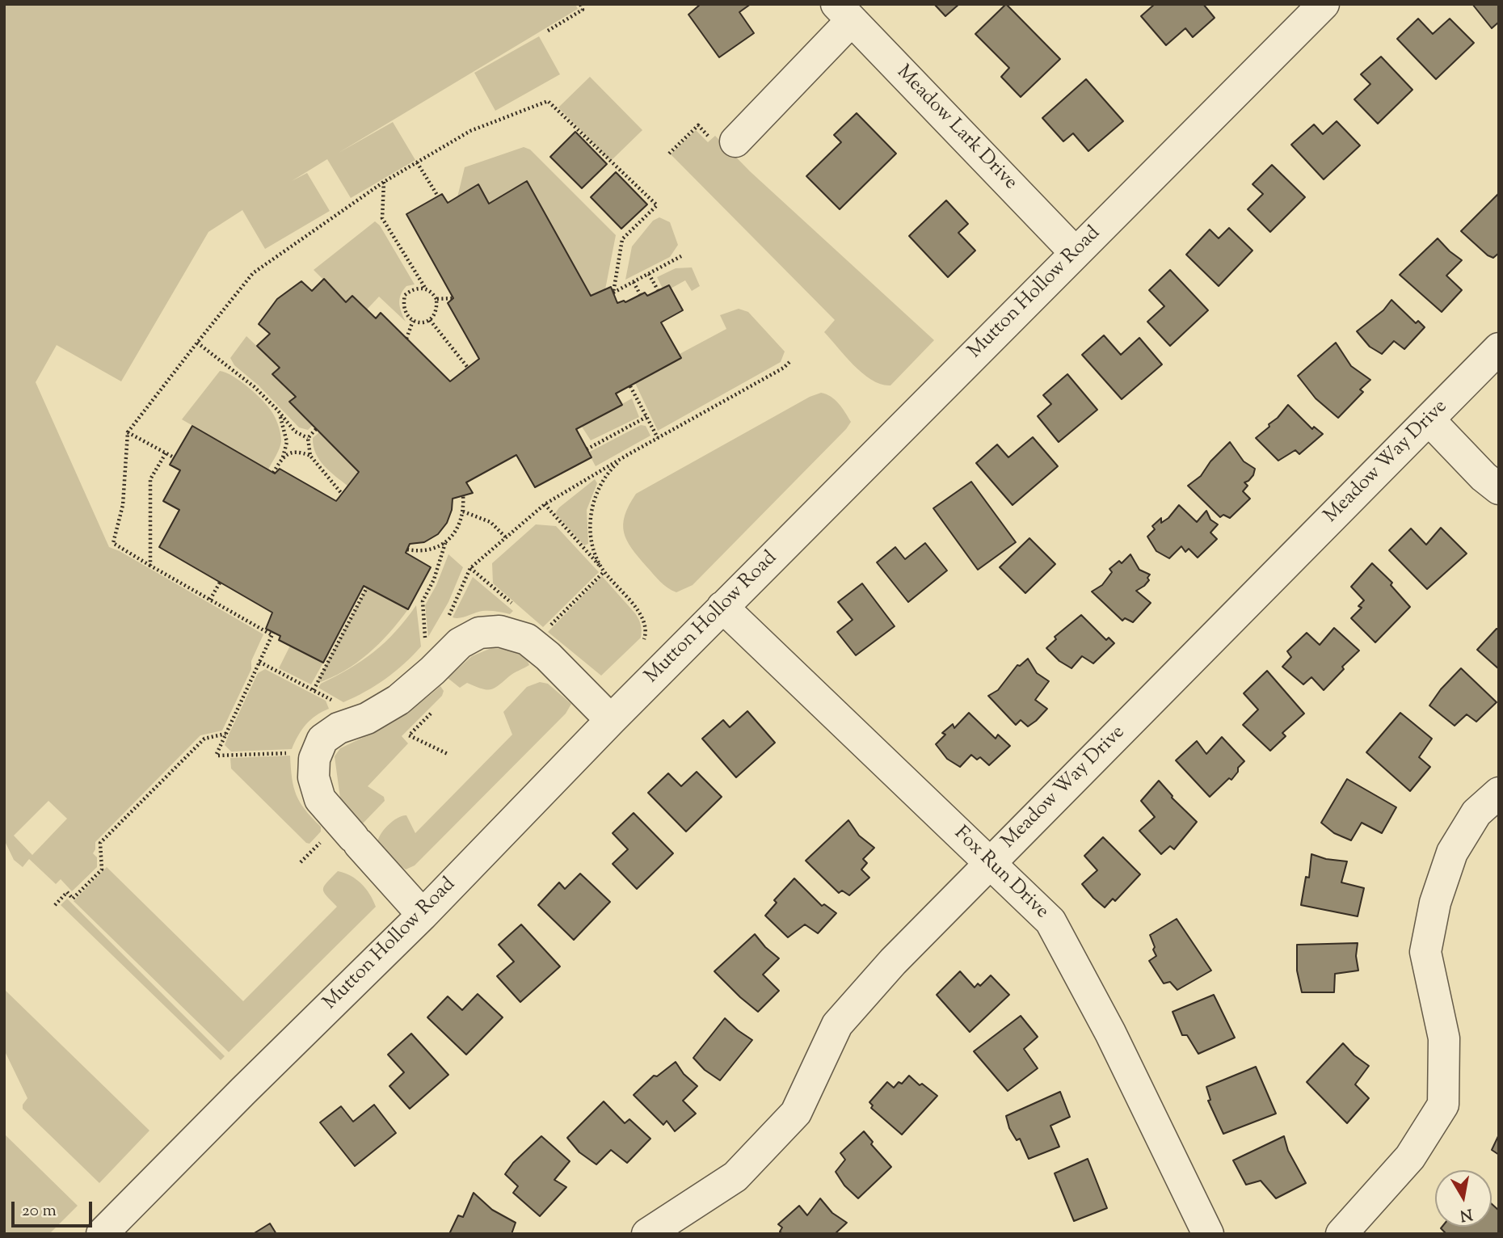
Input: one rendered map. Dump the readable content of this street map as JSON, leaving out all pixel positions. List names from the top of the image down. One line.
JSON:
{"streets":{"street":["Meadow Lark Drive","Mutton Hollow Road","Meadow Way Drive","Fox Run Drive"]},"crossings":[["Meadow Lark Drive","Mutton Hollow Road"],["Mutton Hollow Road","Fox Run Drive"],["Meadow Way Drive","Fox Run Drive"]],"scale_bar":"20 m","north":"bottom"}
